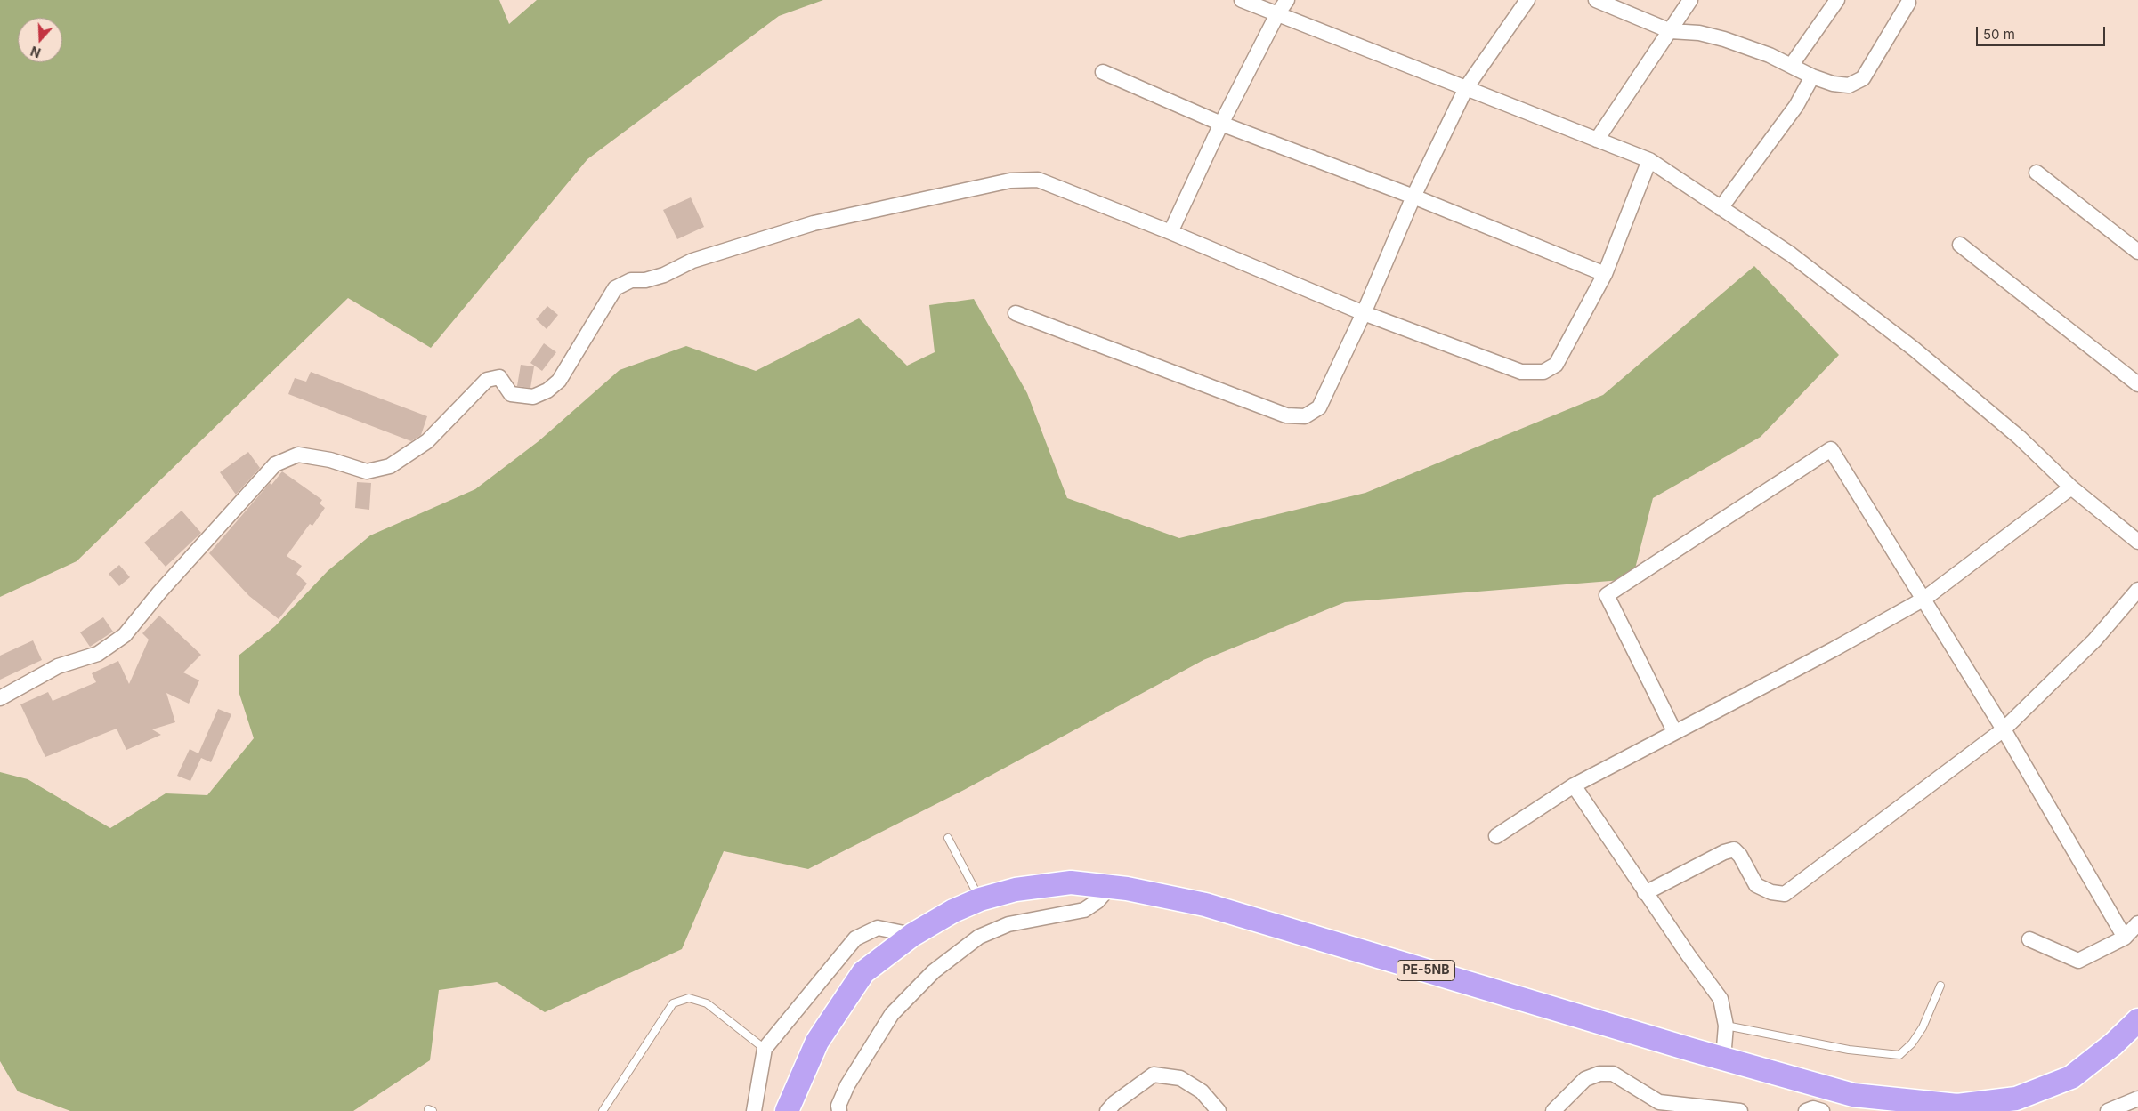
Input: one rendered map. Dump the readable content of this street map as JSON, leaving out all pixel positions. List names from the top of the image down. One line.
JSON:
{"streets":{"highway":["PE-5NB"]},"scale_bar":"50 m","north":"bottom"}
